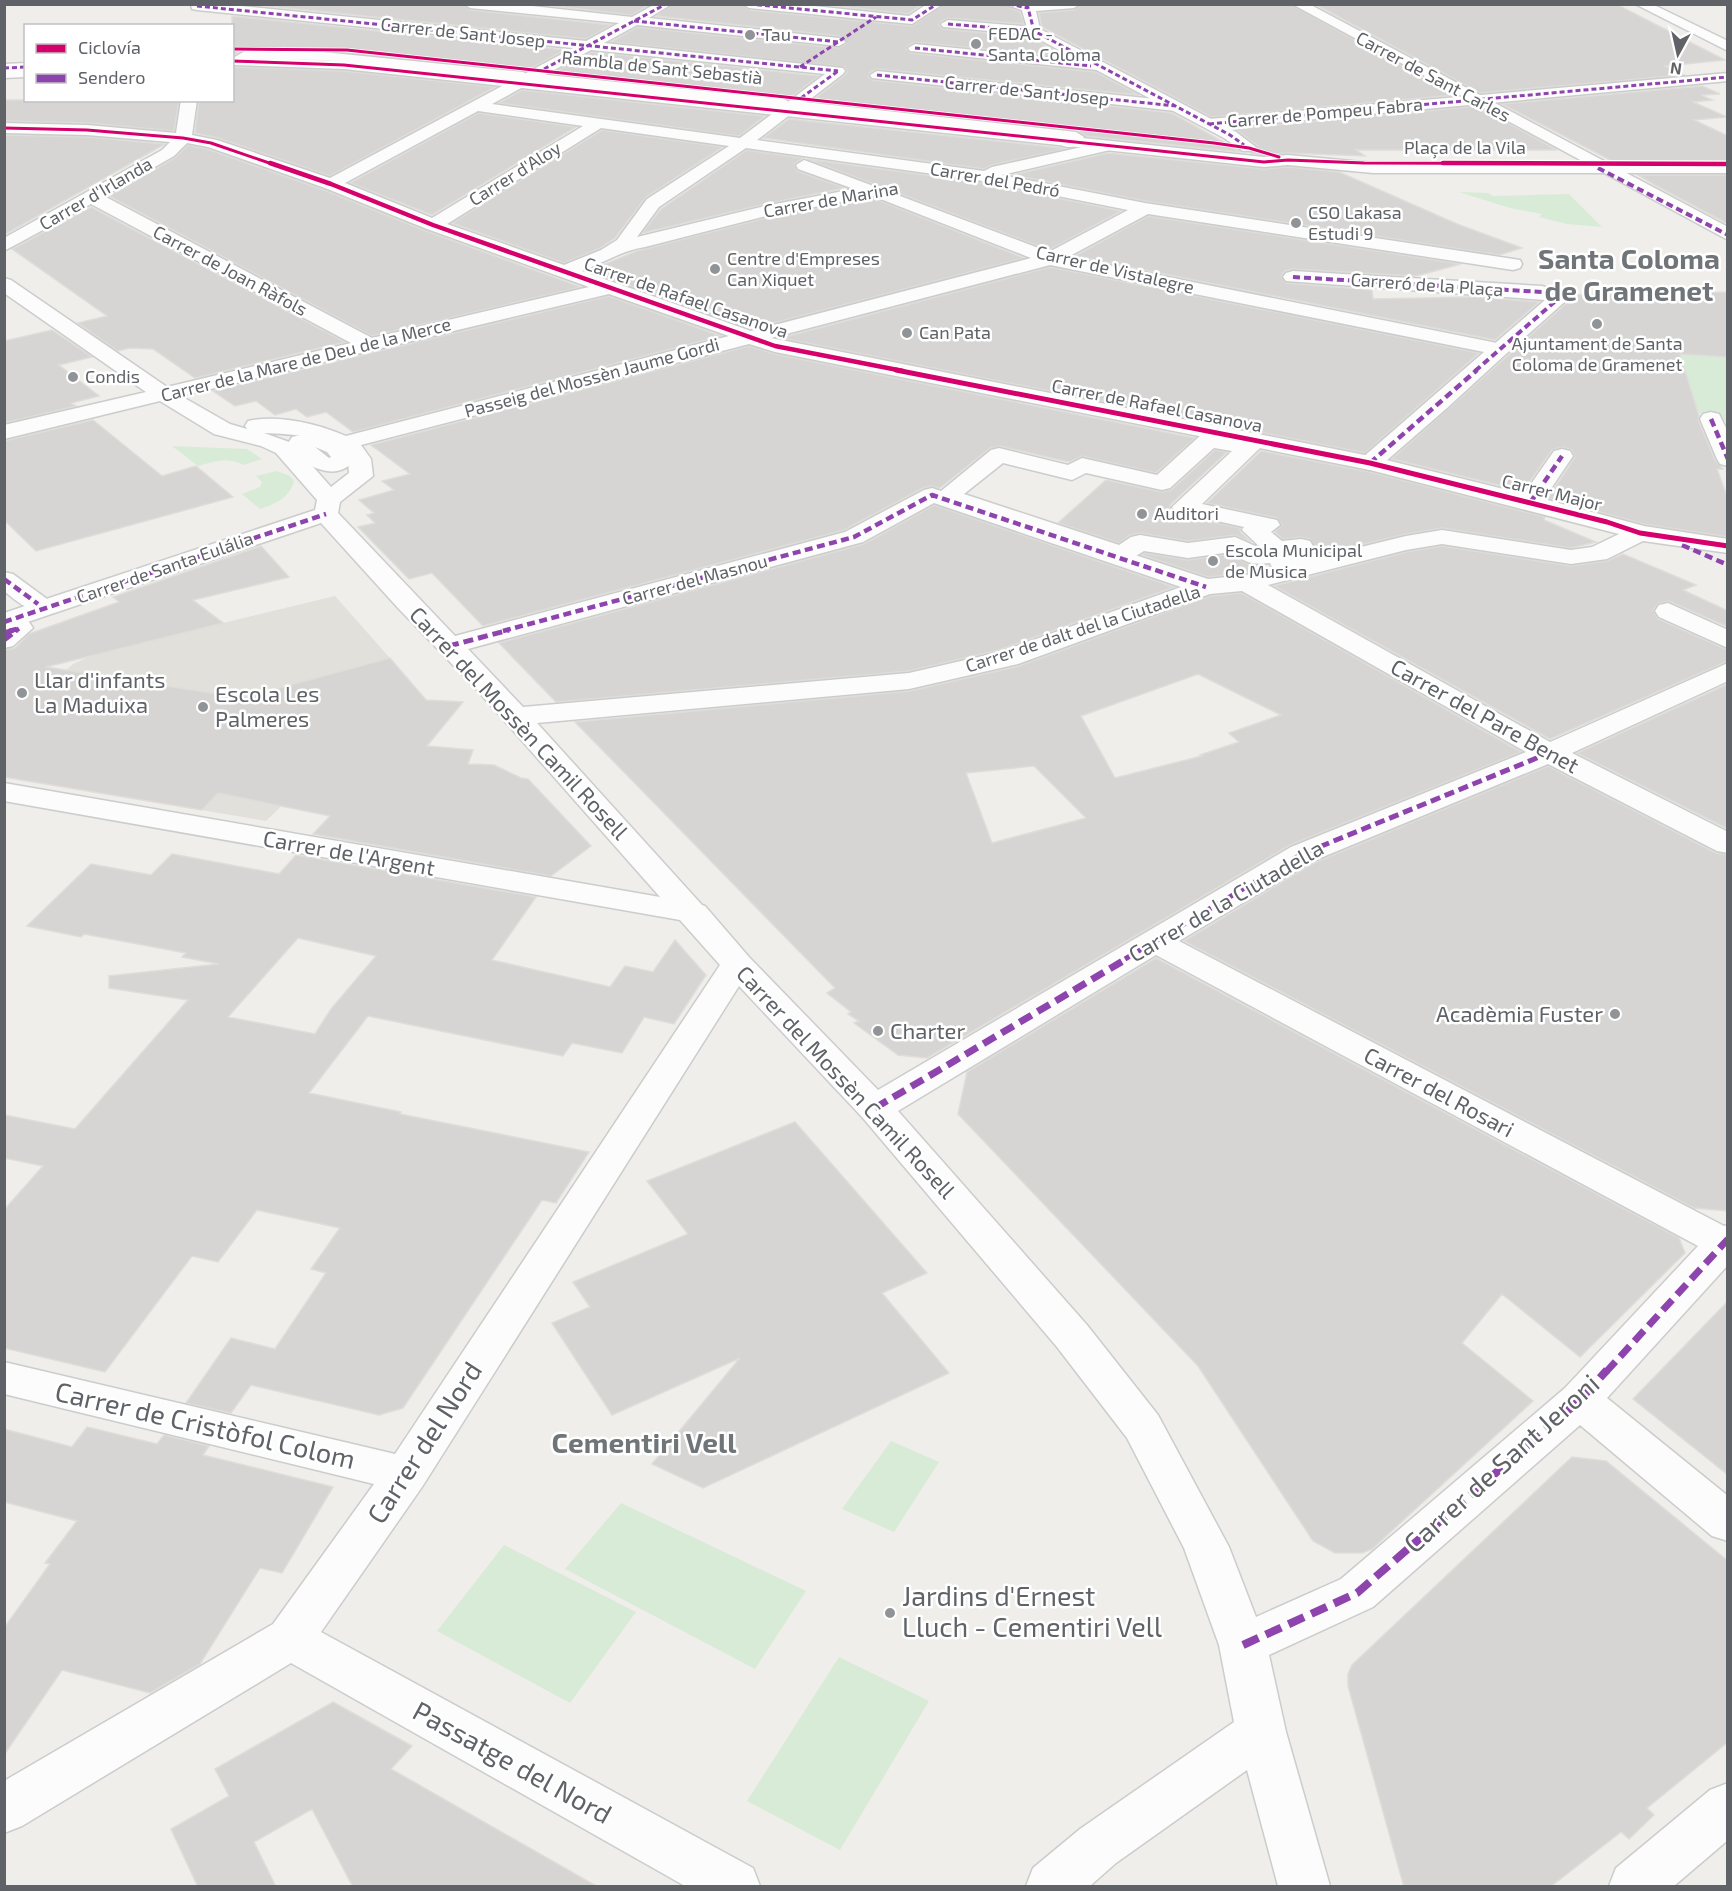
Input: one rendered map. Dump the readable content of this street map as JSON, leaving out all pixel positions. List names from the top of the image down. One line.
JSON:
{"streets":{"street":["Carrer de Sant Josep","Rambla de Sant Sebastià","Carrer de Sant Carles","Carrer de Pompeu Fabra","Plaça de la Vila","Carrer d'Aloy","Carrer del Pedró","Carrer d'Irlanda","Carrer de Marina","Carrer de Vistalegre","Carrer de Joan Ràfols","Carreró de la Plaça","Carrer de Rafael Casanova","Carrer de la Mare de Deu de la Merce","Passeig del Mossèn Jaume Gordi","Carrer Major","Carrer de Santa Eulália","Carrer del Masnou","Carrer de dalt del la Ciutadella","Carrer del Pare Benet","Carrer del Mossèn Camil Rosell","Carrer de l'Argent","Carrer de la Ciutadella","Carrer del Rosari","Carrer de Cristòfol Colom","Carrer del Nord","Carrer de Sant Jeroni","Passatge del Nord"]},"crossings":[["Carrer de Sant Josep","Rambla de Sant Sebastià"],["Rambla de Sant Sebastià","Plaça de la Vila"],["Rambla de Sant Sebastià","Carrer de Marina"],["Carrer de Sant Carles","Carrer de Pompeu Fabra"],["Carrer de Sant Carles","Plaça de la Vila"],["Carrer d'Aloy","Carrer del Pedró"],["Carrer d'Aloy","Carrer de Rafael Casanova"],["Carrer del Pedró","Carrer de Marina"],["Carrer del Pedró","Carrer de Vistalegre"],["Carrer d'Irlanda","Carrer de Joan Ràfols"],["Carrer d'Irlanda","Carrer de Rafael Casanova"],["Carrer de Marina","Carrer de Vistalegre"],["Carrer de Marina","Carrer de Rafael Casanova"],["Carrer de Vistalegre","Carreró de la Plaça"],["Carrer de Vistalegre","Passeig del Mossèn Jaume Gordi"],["Carrer de Joan Ràfols","Carrer de la Mare de Deu de la Merce"],["Carrer de Rafael Casanova","Carrer de la Mare de Deu de la Merce"],["Carrer de Rafael Casanova","Passeig del Mossèn Jaume Gordi"],["Carrer de Rafael Casanova","Carrer Major"],["Passeig del Mossèn Jaume Gordi","Carrer del Mossèn Camil Rosell"],["Carrer Major","Carrer de dalt del la Ciutadella"],["Carrer de Santa Eulália","Carrer del Mossèn Camil Rosell"],["Carrer del Masnou","Carrer de dalt del la Ciutadella"],["Carrer del Masnou","Carrer del Mossèn Camil Rosell"],["Carrer de dalt del la Ciutadella","Carrer del Pare Benet"],["Carrer de dalt del la Ciutadella","Carrer del Mossèn Camil Rosell"],["Carrer del Pare Benet","Carrer de la Ciutadella"],["Carrer del Mossèn Camil Rosell","Carrer de l'Argent"],["Carrer del Mossèn Camil Rosell","Carrer de la Ciutadella"],["Carrer del Mossèn Camil Rosell","Carrer del Nord"],["Carrer del Mossèn Camil Rosell","Carrer de Sant Jeroni"],["Carrer de la Ciutadella","Carrer del Rosari"],["Carrer del Rosari","Carrer de Sant Jeroni"],["Carrer de Cristòfol Colom","Carrer del Nord"],["Carrer del Nord","Passatge del Nord"]],"districts":["Santa Coloma de Gramenet","Cementiri Vell"],"places":["Tau","FEDAC - Santa Coloma","CSO Lakasa Estudi 9","Centre d'Empreses Can Xiquet","Ajuntament de Santa Coloma de Gramenet","Can Pata","Condis","Auditori","Escola Municipal de Musica","Llar d'infants La Maduixa","Escola Les Palmeres","Acadèmia Fuster","Charter","Jardins d'Ernest Lluch - Cementiri Vell"],"legend":["Ciclovía","Sendero"],"north":"bottom"}
